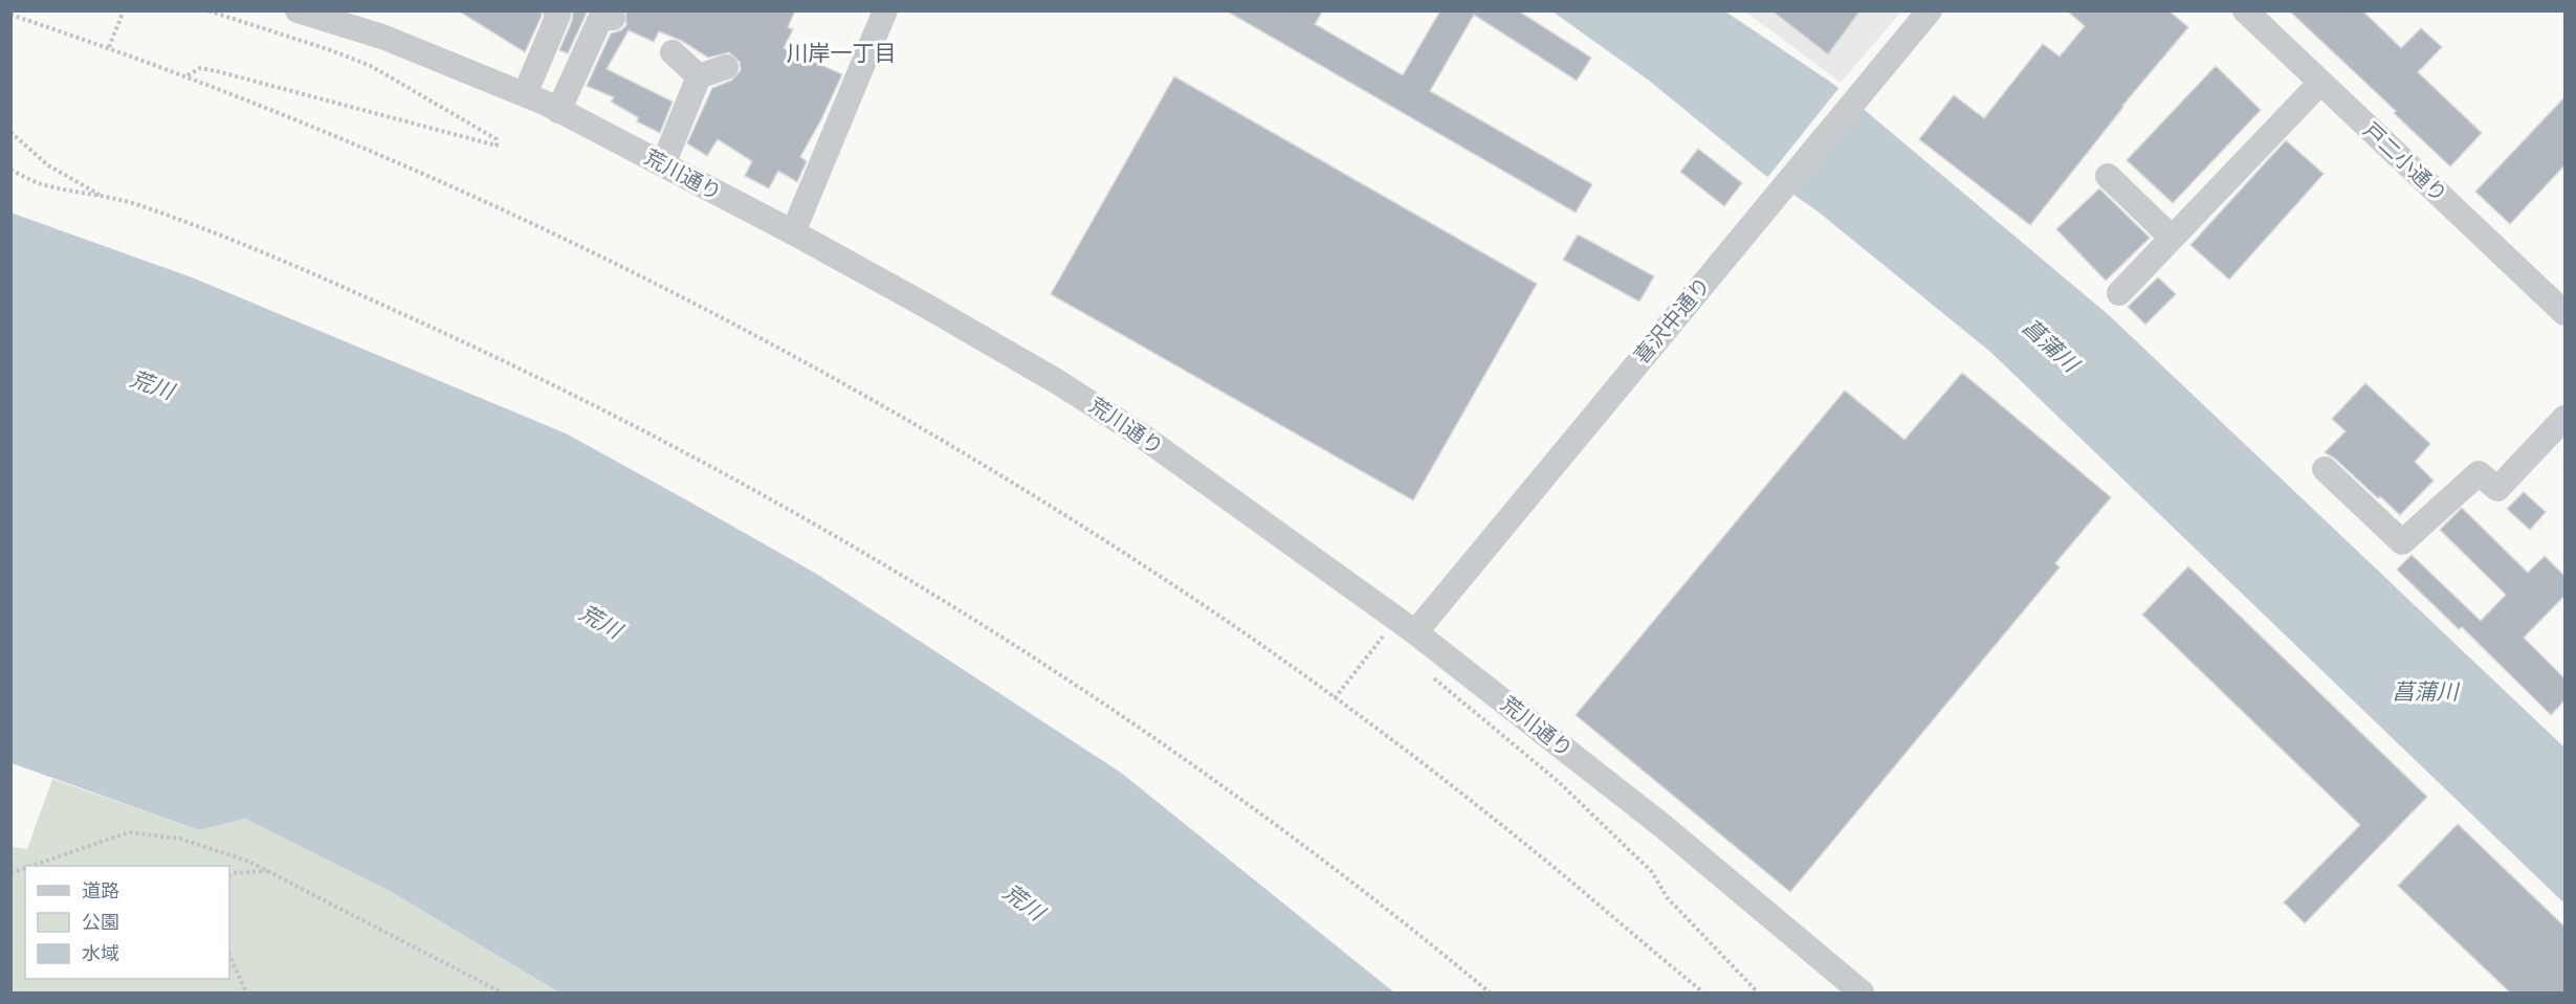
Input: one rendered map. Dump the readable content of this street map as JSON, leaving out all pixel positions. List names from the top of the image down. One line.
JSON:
{"streets":{"street":["戸二小通り","荒川通り","喜沢中通り"]},"crossings":[["荒川通り","喜沢中通り"]],"districts":["川岸一丁目"],"water":["菖蒲川","荒川"],"legend":["道路","公園","水域"]}
